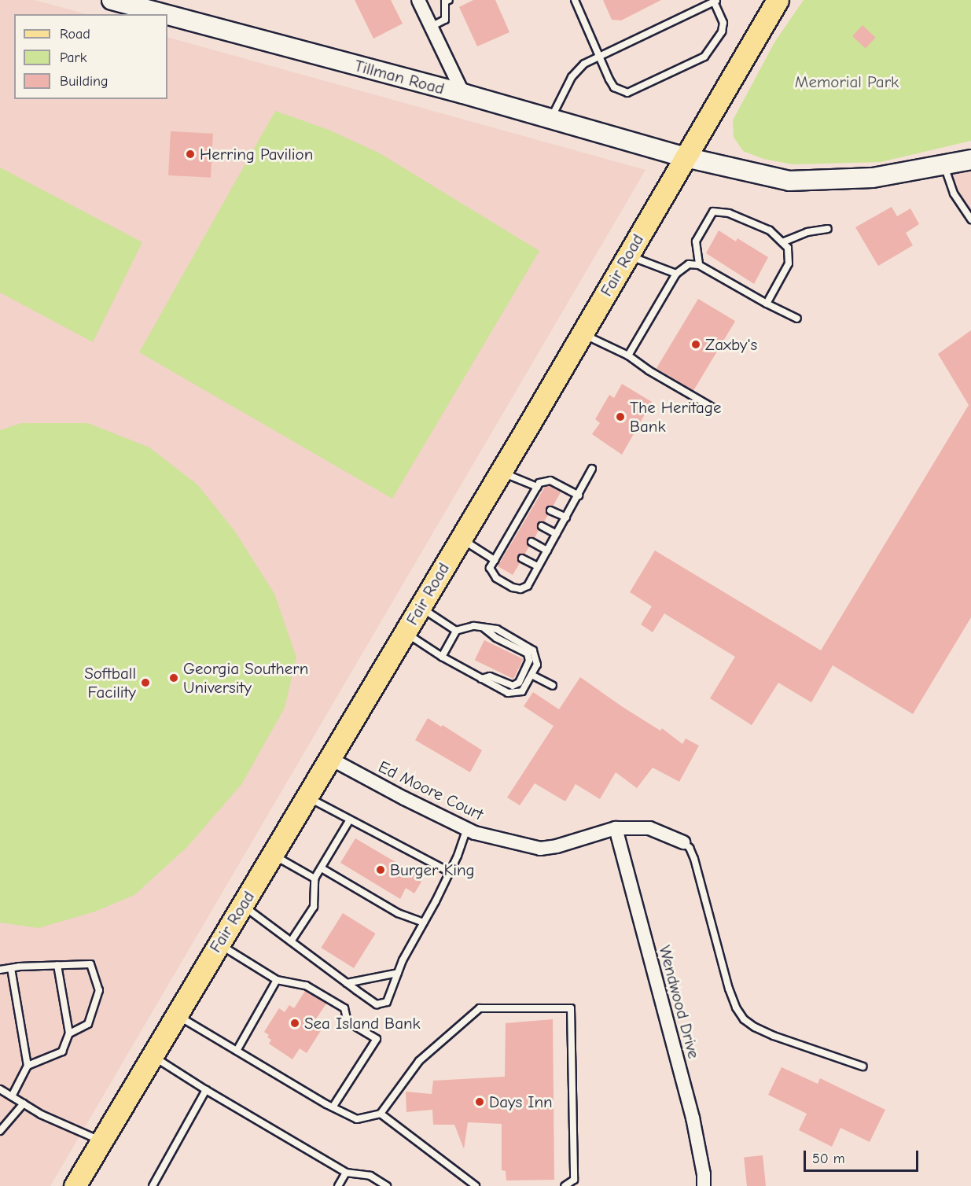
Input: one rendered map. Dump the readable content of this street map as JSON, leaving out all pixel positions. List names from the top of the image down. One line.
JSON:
{"streets":{"main road":["Fair Road"],"street":["Tillman Road","Ed Moore Court","Wendwood Drive"]},"crossings":[["Tillman Road","Fair Road"],["Fair Road","Ed Moore Court"],["Ed Moore Court","Wendwood Drive"]],"parks":["Memorial Park"],"places":["Herring Pavilion","Zaxby's","The Heritage Bank","Georgia Southern University","Softball Facility","Burger King","Sea Island Bank","Days Inn"],"legend":["Road","Park","Building"],"scale_bar":"50 m"}
